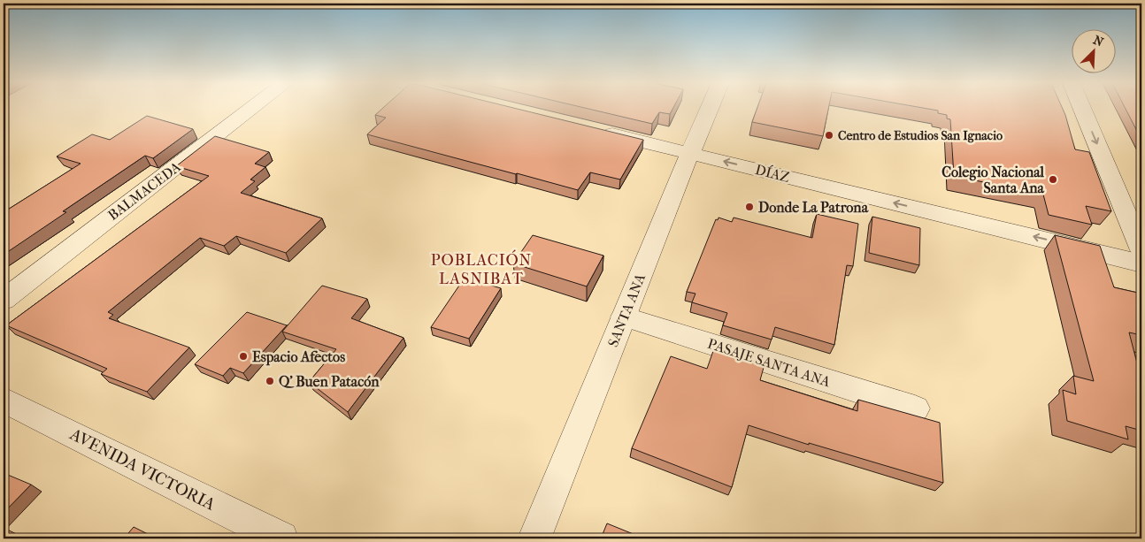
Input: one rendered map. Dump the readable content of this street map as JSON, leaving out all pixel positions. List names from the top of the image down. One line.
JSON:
{"streets":{"street":["DÍAZ","BALMACEDA","SANTA ANA","PASAJE SANTA ANA","AVENIDA VICTORIA"]},"crossings":[["DÍAZ","SANTA ANA"],["SANTA ANA","PASAJE SANTA ANA"]],"one_way":["DÍAZ"],"districts":["POBLACIÓN LASNIBAT"],"places":["Centro de Estudios San Ignacio","Colegio Nacional Santa Ana","Donde La Patrona","Espacio Afectos","Q' Buen Patacón"],"north":"top right"}
